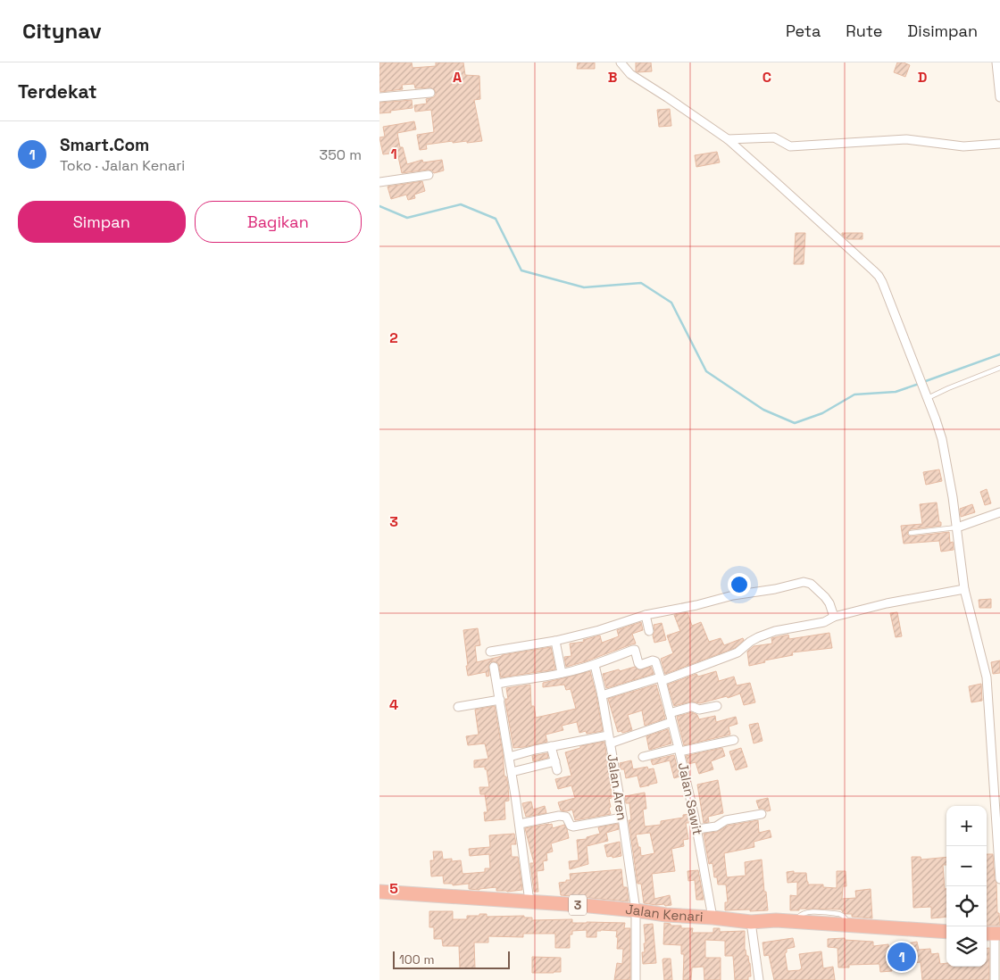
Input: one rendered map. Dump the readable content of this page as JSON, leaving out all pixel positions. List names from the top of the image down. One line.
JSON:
{"streets":{"highway":["3","Jalan Kenari"],"street":["Jalan Aren","Jalan Sawit"]},"crossings":[["Jalan Aren","Jalan Sawit"],["Jalan Aren","Jalan Kenari"],["Jalan Sawit","Jalan Kenari"]],"scale_bar":"100 m","page":{"header":"Citynav","nav":["Peta","Rute","Disimpan"],"heading":"Terdekat","list":[{"mark":"1","name":"Smart.Com","note":"Toko · Jalan Kenari","value":"350 m"}],"buttons":["Simpan","Bagikan"],"map_buttons":["+","−"],"pins":"1","scale":"100 m"},"grid":{"columns":["A","B","C","D"],"rows":["1","2","3","4","5"]}}
